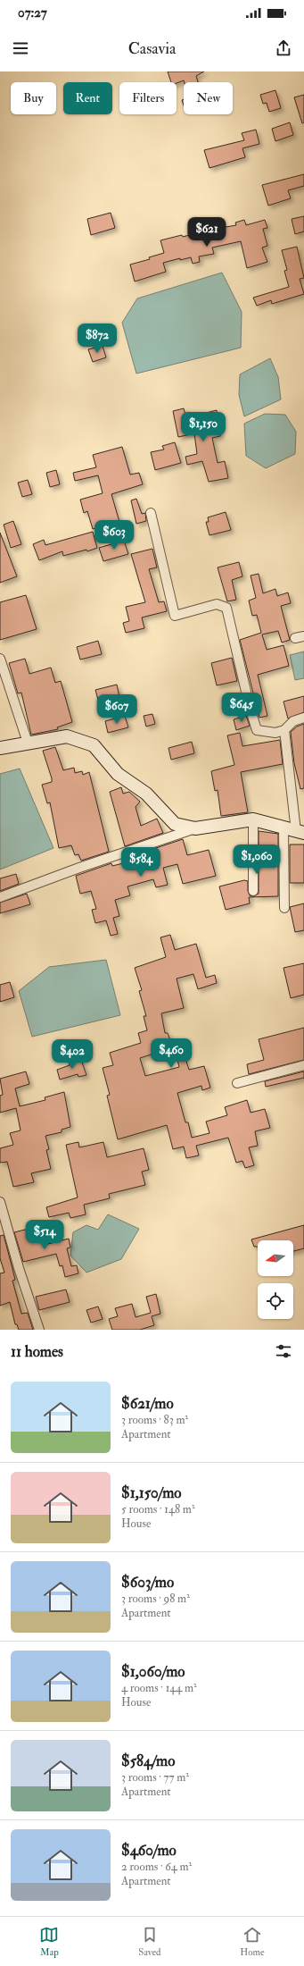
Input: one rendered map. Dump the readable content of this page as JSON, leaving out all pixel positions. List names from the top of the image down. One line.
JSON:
{"north":"left","page":{"status":"07:27","header":"Casavia","chip":["Buy","Rent","Filters","New"],"price":["$621","$872","$1,150","$603","$645","$607","$1,060","$584","$460","$402","$514"],"heading":"11 homes","list":[{"name":"$621/mo","note":"3 rooms · 83 m² · Apartment"},{"name":"$1,150/mo","note":"5 rooms · 148 m² · House"},{"name":"$603/mo","note":"3 rooms · 98 m² · Apartment"},{"name":"$1,060/mo","note":"4 rooms · 144 m² · House"},{"name":"$584/mo","note":"3 rooms · 77 m² · Apartment"},{"name":"$460/mo","note":"2 rooms · 64 m² · Apartment"}],"tabs":["Map","Saved","Home"]}}
